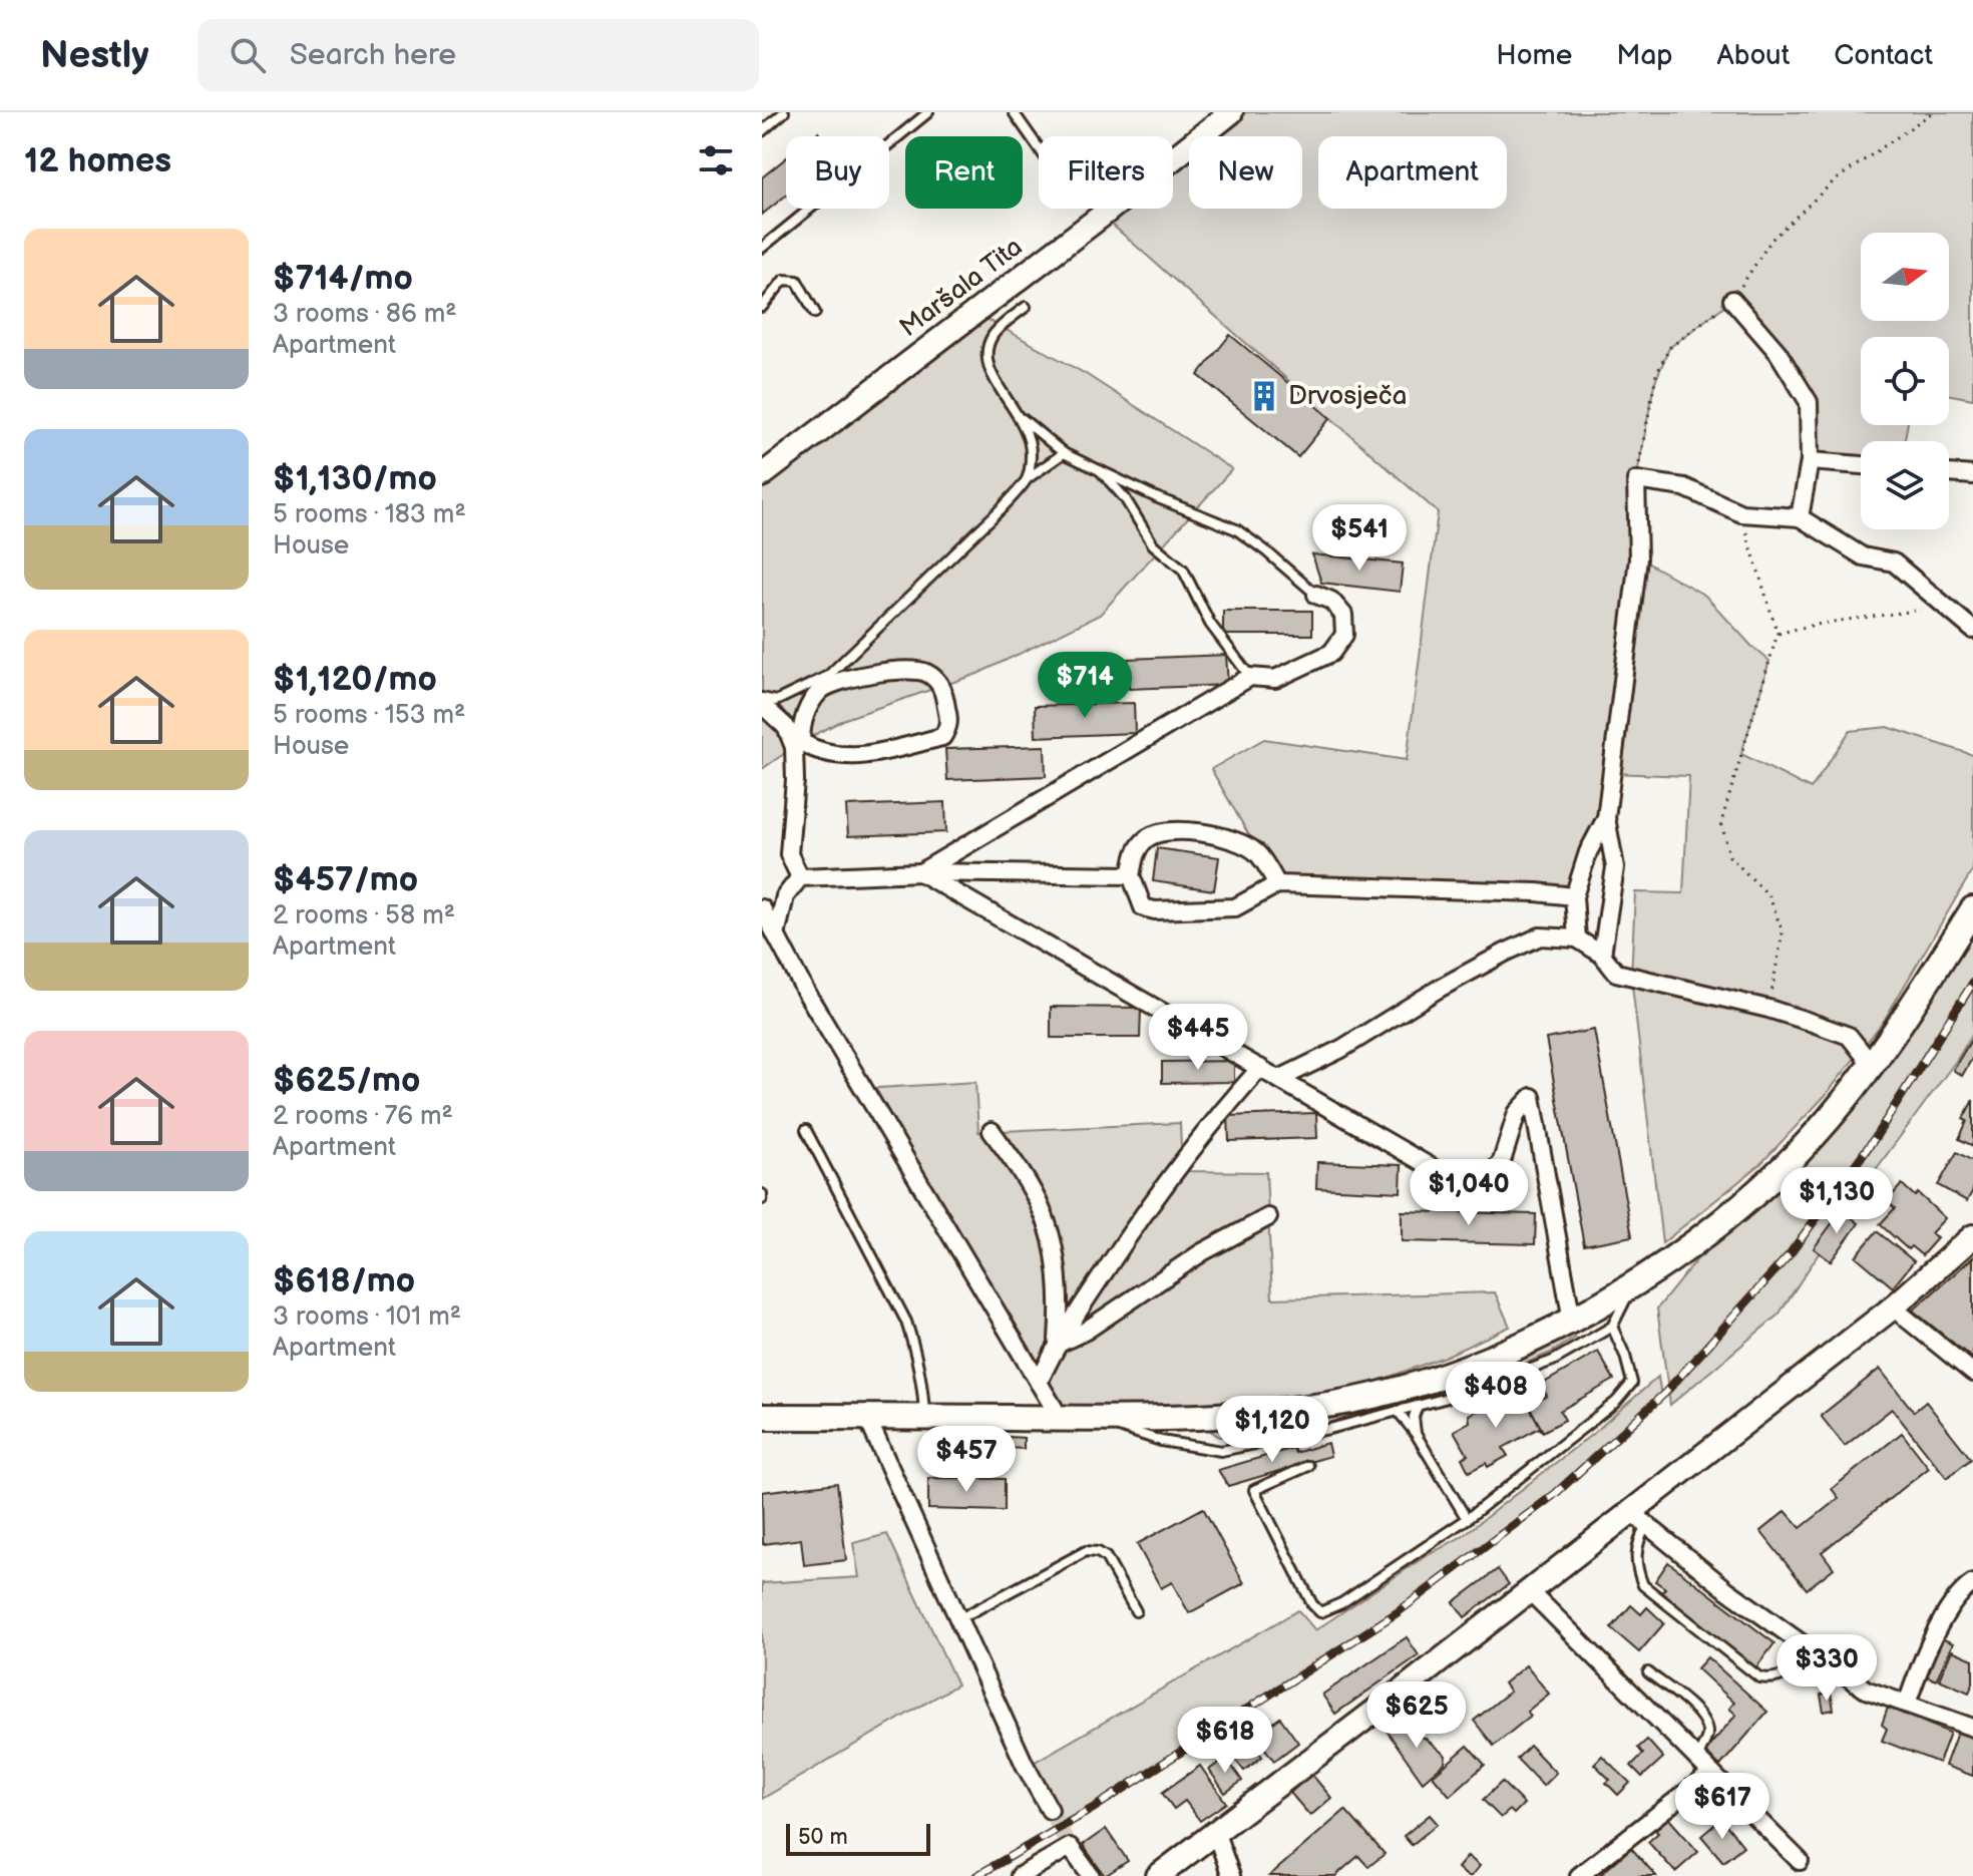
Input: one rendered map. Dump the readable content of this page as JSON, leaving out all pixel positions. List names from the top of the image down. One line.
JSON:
{"streets":{"street":["Maršala Tita"]},"places":{"building":["Drvosječa"]},"scale_bar":"50 m","north":"right","page":{"header":"Nestly","search":"Search here","nav":["Home","Map","About","Contact"],"heading":"12 homes","chip":["Buy","Rent","Filters","New","Apartment"],"list":[{"name":"$714/mo","note":"3 rooms · 86 m² · Apartment"},{"name":"$1,130/mo","note":"5 rooms · 183 m² · House"},{"name":"$1,120/mo","note":"5 rooms · 153 m² · House"},{"name":"$457/mo","note":"2 rooms · 58 m² · Apartment"},{"name":"$625/mo","note":"2 rooms · 76 m² · Apartment"},{"name":"$618/mo","note":"3 rooms · 101 m² · Apartment"}],"price":["$541","$714","$445","$1,040","$1,130","$408","$1,120","$457","$330","$625","$618","$617"],"scale":"50 m"}}
